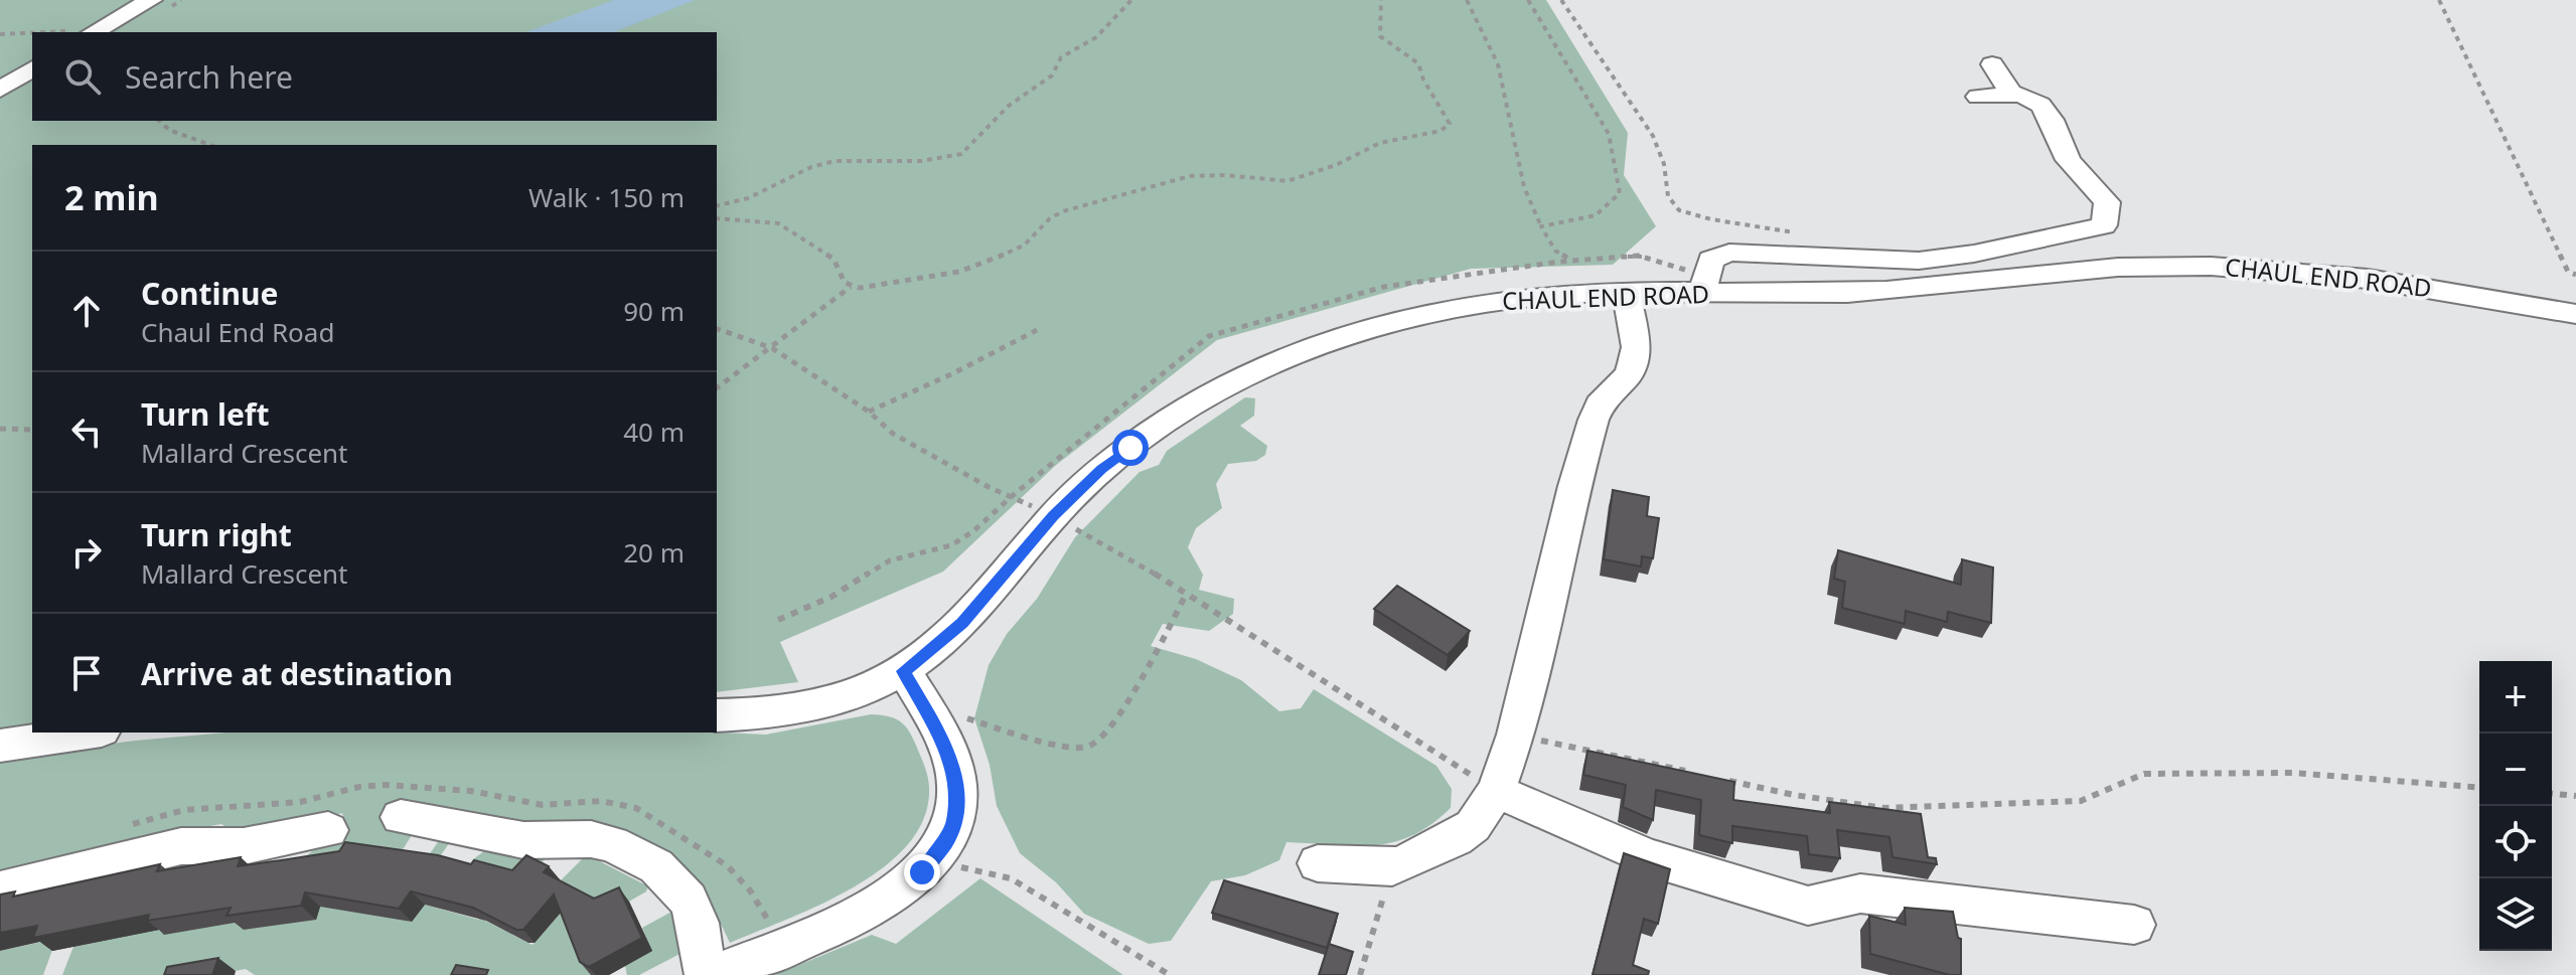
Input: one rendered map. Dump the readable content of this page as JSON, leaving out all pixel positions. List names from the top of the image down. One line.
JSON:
{"streets":{"street":["CHAUL END ROAD"]},"page":{"search":"Search here","heading":["2 min","Walk · 150 m"],"list":[["Continue","Chaul End Road","90 m"],["Turn left","Mallard Crescent","40 m"],["Turn right","Mallard Crescent","20 m"],"Arrive at destination"],"map_buttons":["+","−"]}}
